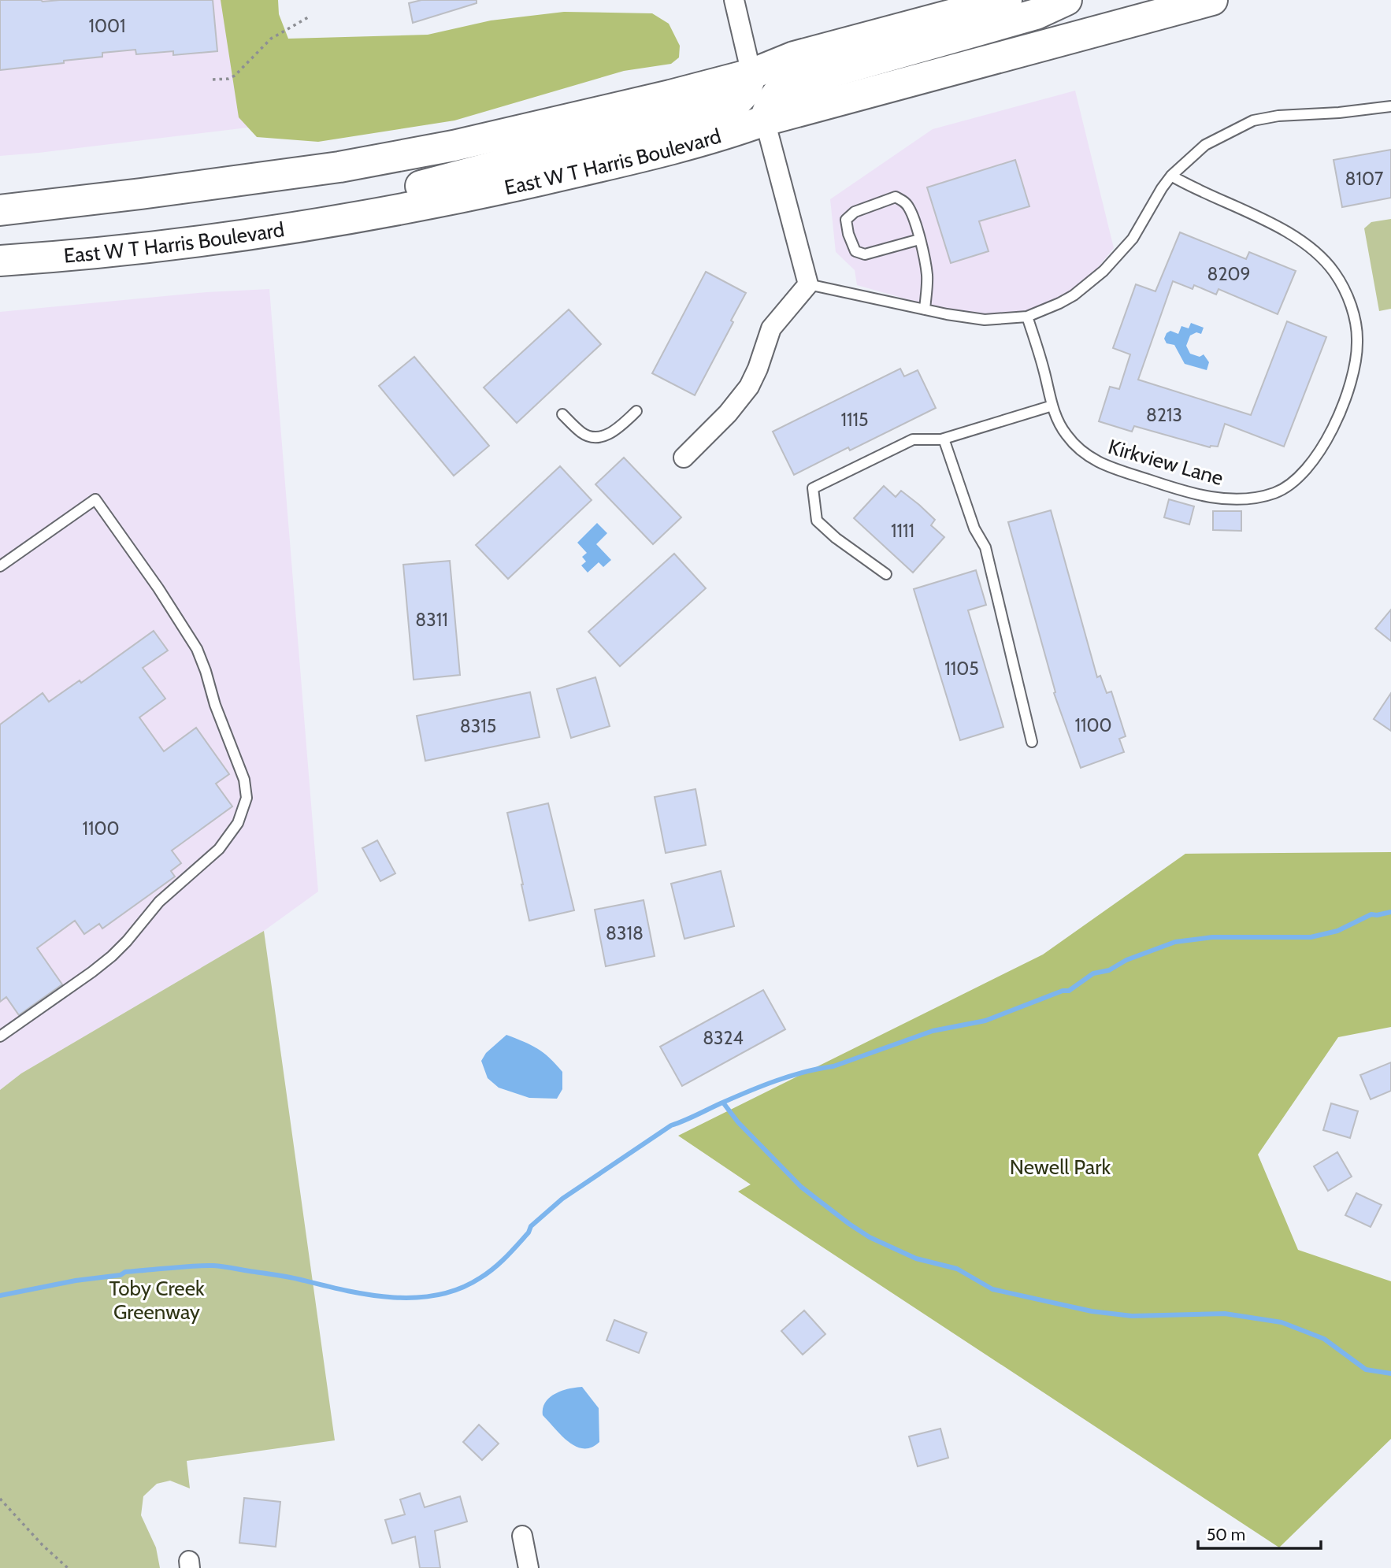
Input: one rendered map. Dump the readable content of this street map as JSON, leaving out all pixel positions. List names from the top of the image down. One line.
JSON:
{"streets":{"main road":["East W T Harris Boulevard"],"lane":["Kirkview Lane"]},"parks":["Newell Park","Toby Creek Greenway"],"house_numbers":["1001","8107","8209","8213","1115","1111","8311","1105","1100","8315","1100","8318","8324"],"scale_bar":"50 m"}
